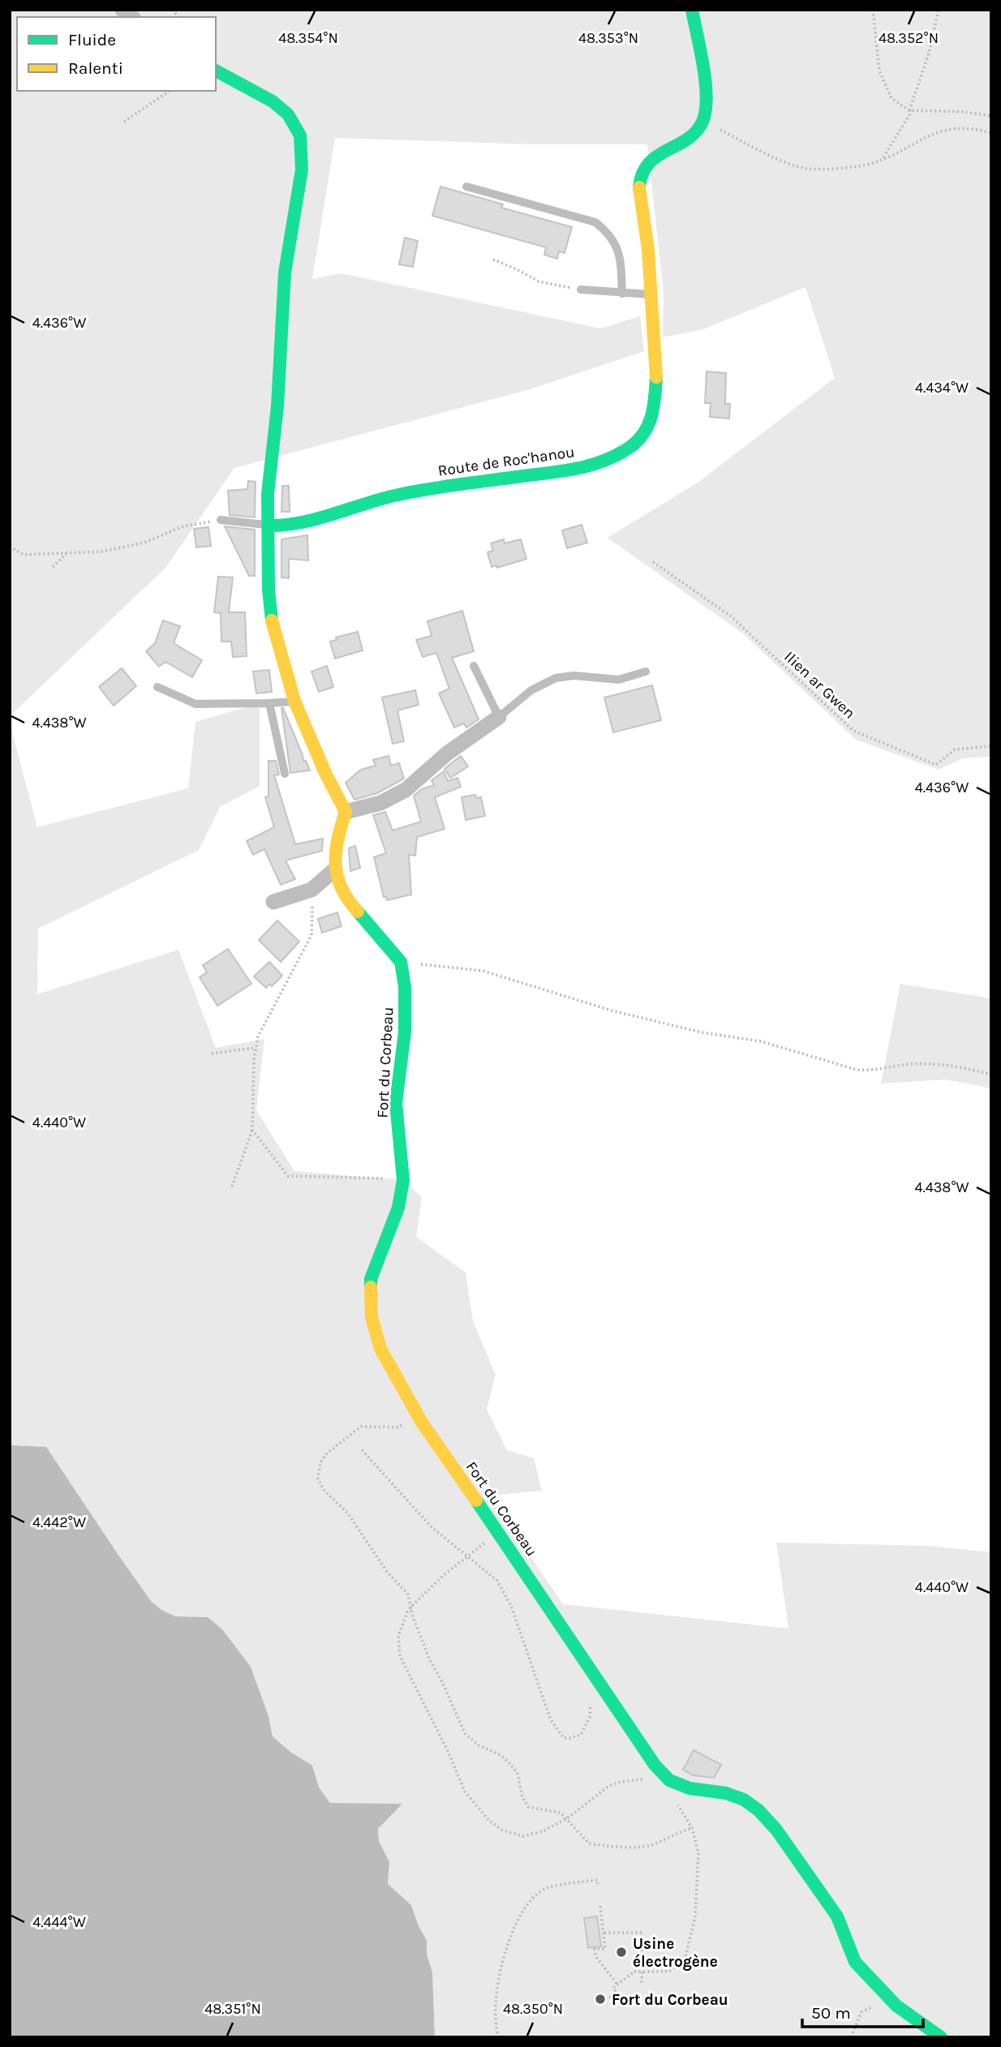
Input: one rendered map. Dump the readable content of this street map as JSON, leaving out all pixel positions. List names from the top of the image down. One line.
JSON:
{"streets":{"street":["Route de Roc'hanou","Fort du Corbeau"],"path":["Ilien ar Gwen"]},"places":["Usine électrogène","Fort du Corbeau"],"legend":["Fluide","Ralenti"],"scale_bar":"50 m","coordinates":["48.354°N","48.353°N","48.352°N","4.436°W","4.434°W","4.438°W","4.440°W","4.442°W","4.444°W","48.351°N","48.350°N"]}
